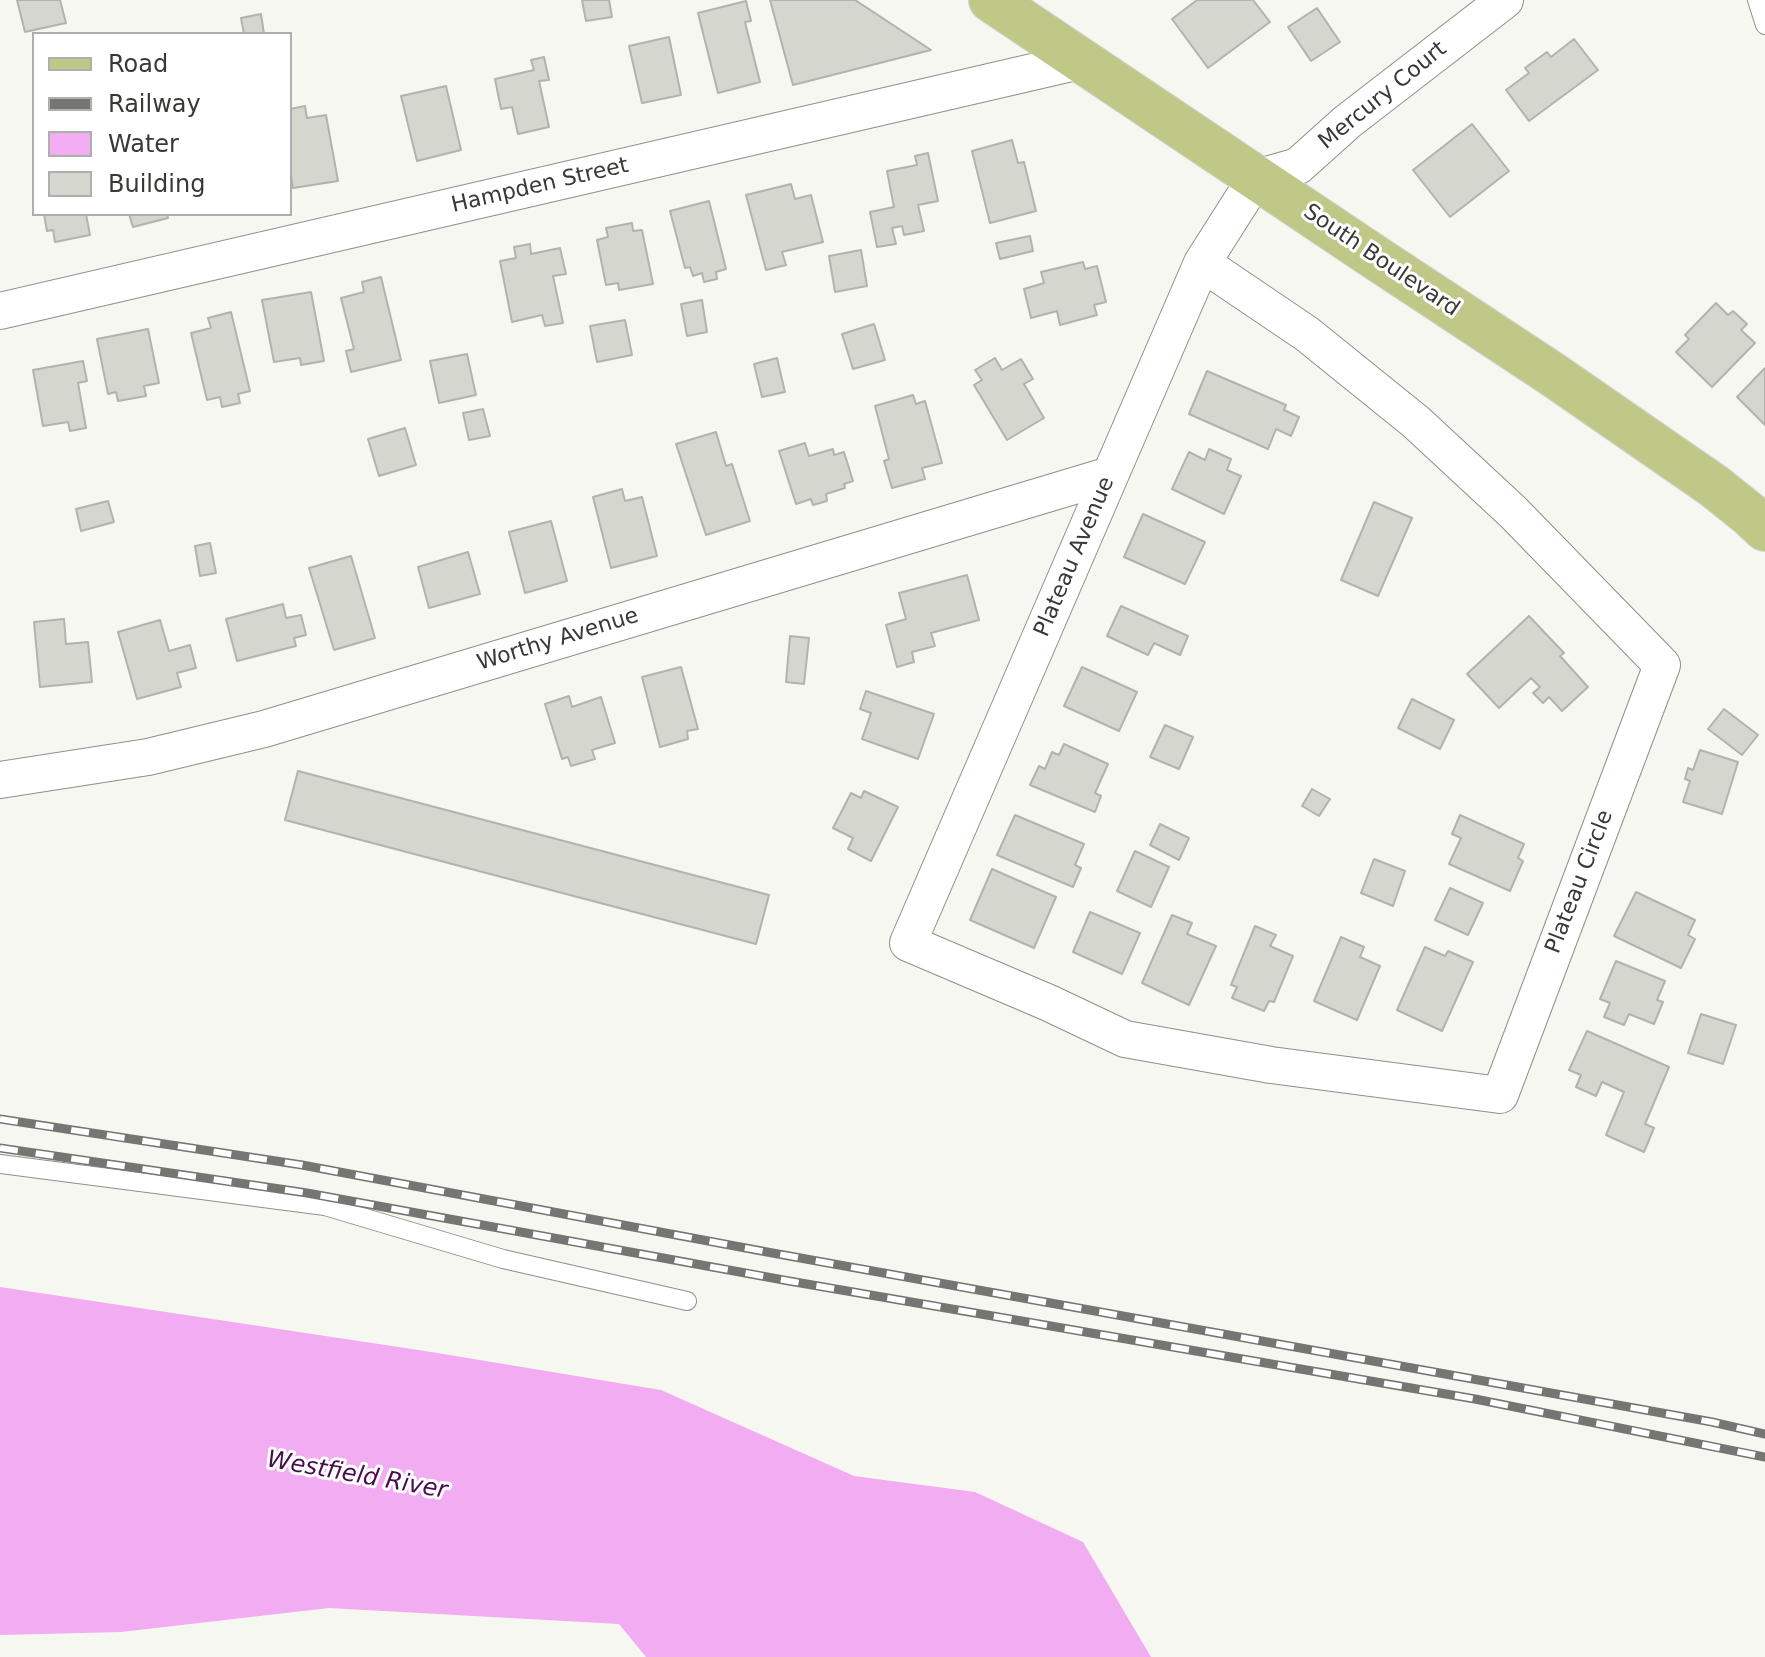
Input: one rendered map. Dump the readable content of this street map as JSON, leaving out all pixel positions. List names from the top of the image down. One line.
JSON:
{"streets":{"main road":["South Boulevard"],"street":["Mercury Court","Hampden Street","Plateau Avenue","Worthy Avenue","Plateau Circle"]},"crossings":[["Mercury Court","South Boulevard"],["Mercury Court","Plateau Avenue"],["Hampden Street","South Boulevard"],["South Boulevard","Plateau Avenue"],["Plateau Avenue","Worthy Avenue"],["Plateau Avenue","Plateau Circle"]],"water":["Westfield River"],"legend":["Road","Railway","Water","Building"]}
